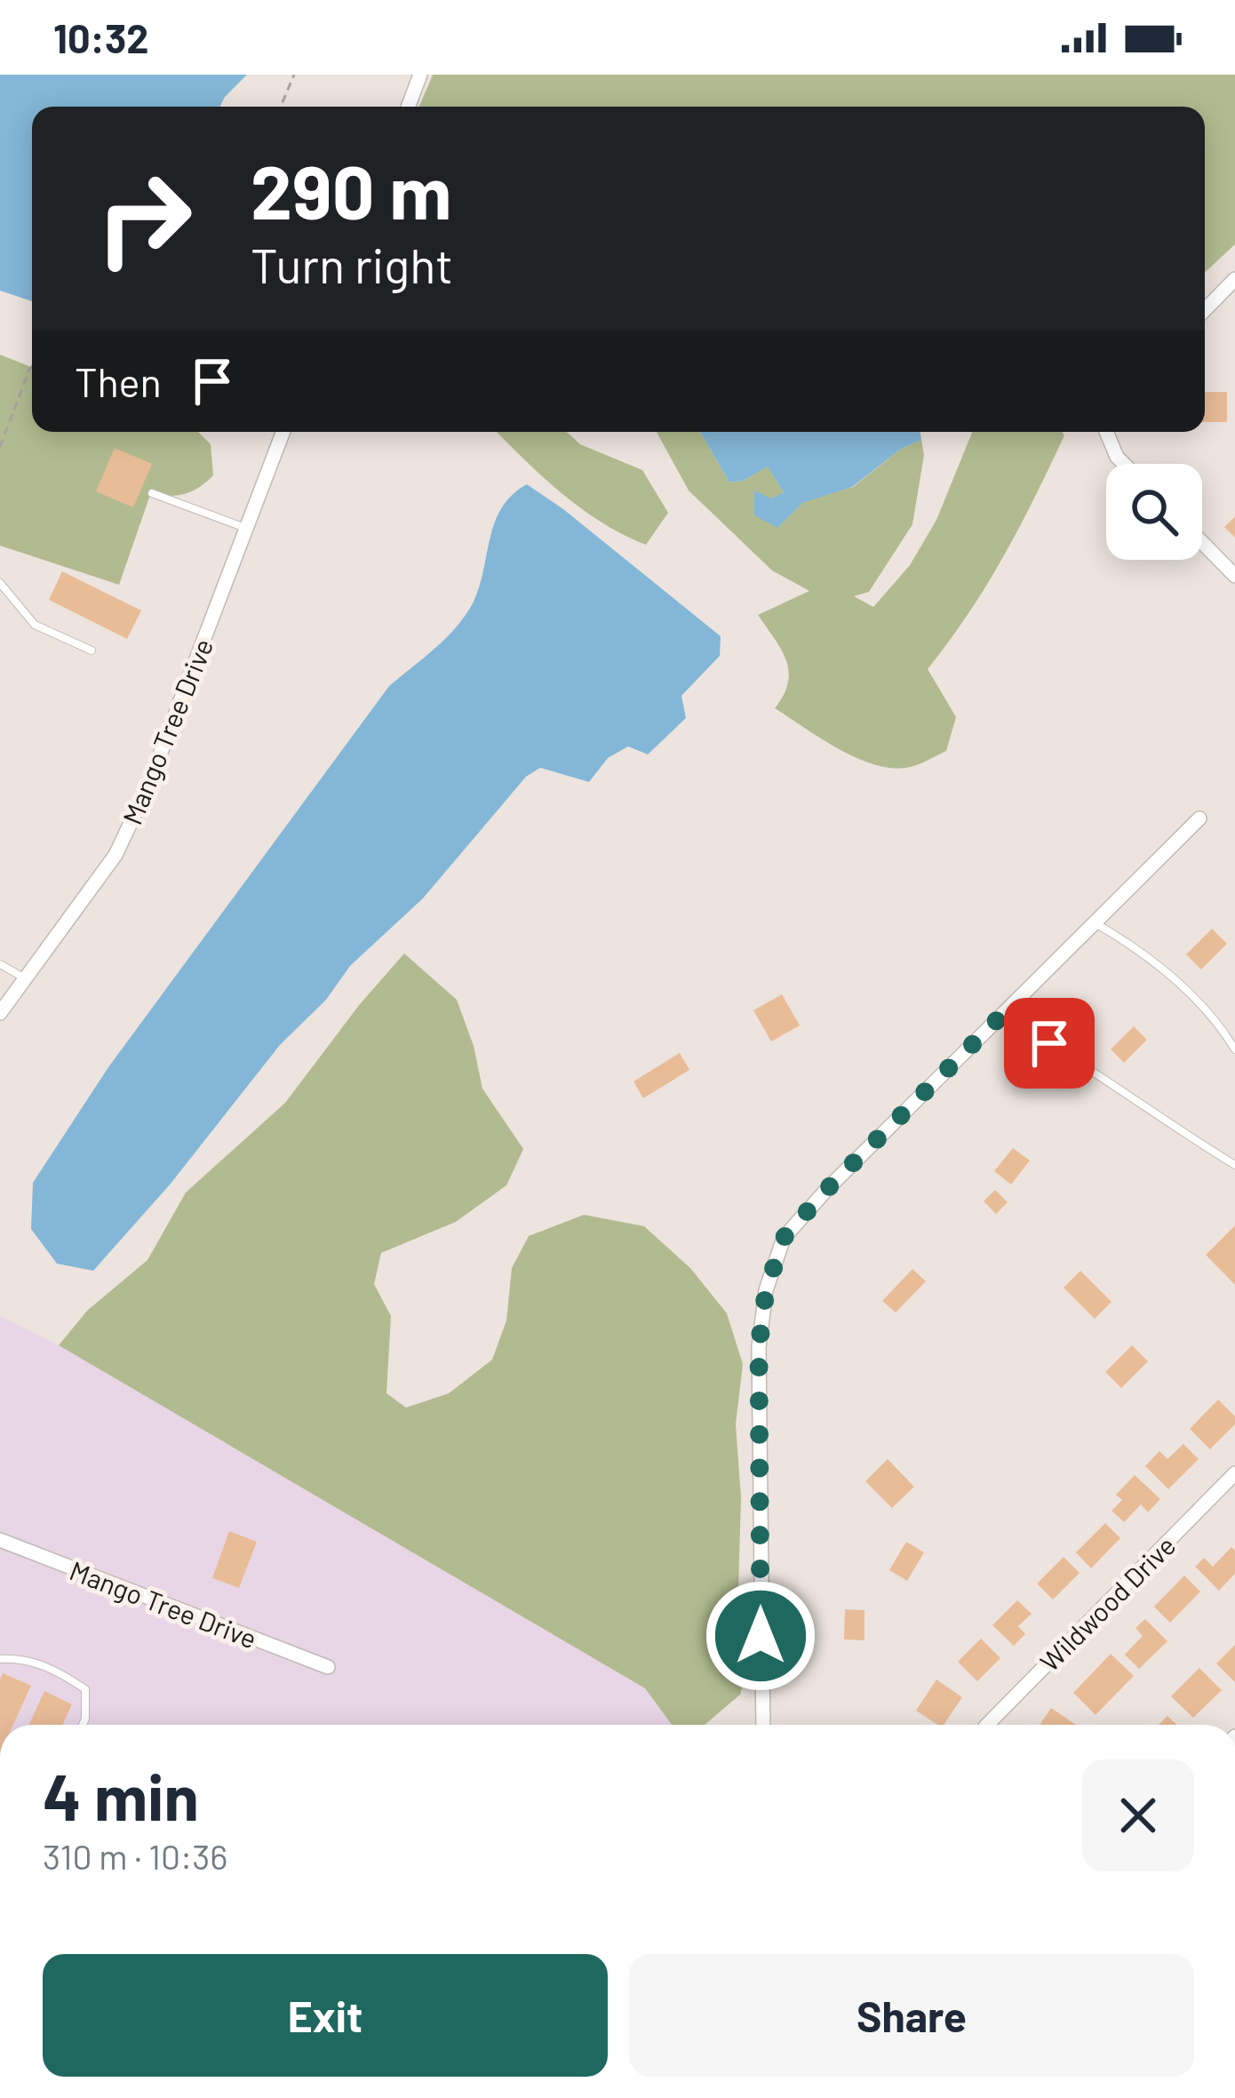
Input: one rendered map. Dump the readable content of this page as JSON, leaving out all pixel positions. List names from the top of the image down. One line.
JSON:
{"streets":{"street":["Mango Tree Drive","Wildwood Drive"]},"page":{"status":"10:32","turn":["290 m","Turn right"],"then":"Then","heading":["4 min","310 m · 10:36"],"buttons":["Exit","Share"]}}
